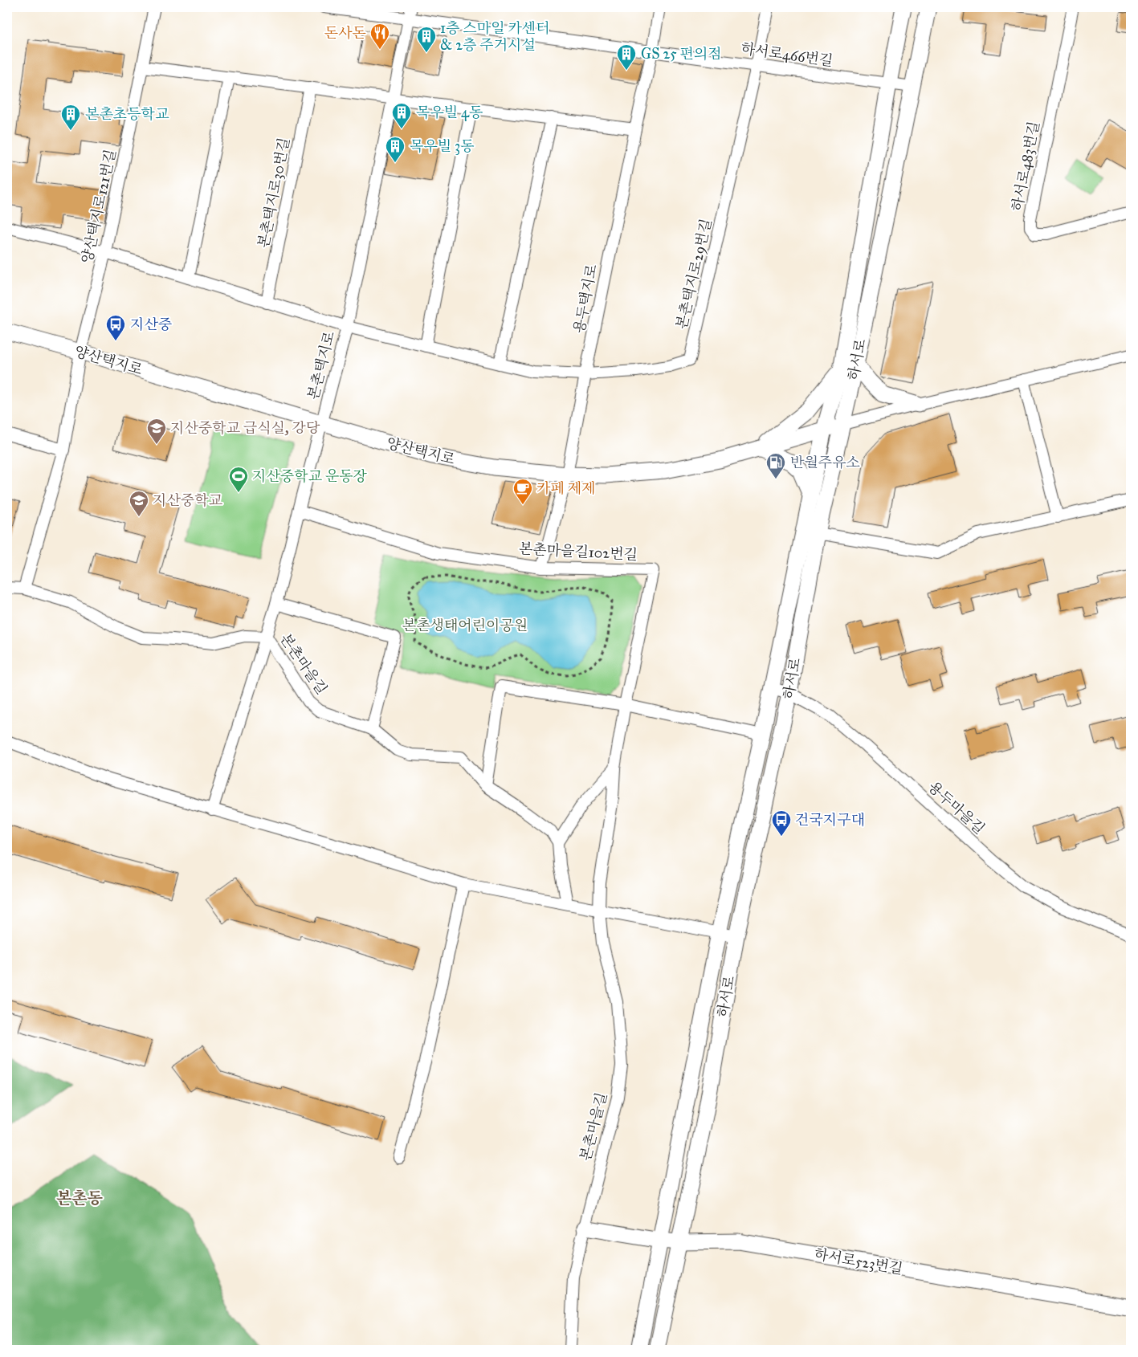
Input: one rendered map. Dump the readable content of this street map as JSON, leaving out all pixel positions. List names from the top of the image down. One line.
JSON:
{"streets":{"main road":["하서로","양산택지로","하서로523번길"],"street":["하서로466번길","하서로483번길","본촌택지로30번길","양산택지로121번길","본촌택지로29번길","용두택지로","본촌택지로","본촌마을길102번길","본촌마을길","용두마을길"]},"crossings":[["하서로466번길","본촌택지로29번길"],["하서로466번길","용두택지로"],["하서로466번길","하서로"],["하서로466번길","본촌택지로"],["양산택지로121번길","양산택지로"],["본촌택지로29번길","용두택지로"],["본촌택지로29번길","본촌택지로"],["용두택지로","양산택지로"],["용두택지로","본촌마을길102번길"],["하서로","양산택지로"],["하서로","용두마을길"],["하서로","하서로523번길"],["양산택지로","본촌택지로"],["본촌택지로","본촌마을길102번길"],["본촌택지로","본촌마을길"],["본촌마을길102번길","본촌마을길"],["본촌마을길","하서로523번길"]],"districts":["본촌동"],"parks":["본촌생태어린이공원"],"places":{"restaurant":["돈사돈"],"building":["1층 스마일 카센터 & 2층 주거시설","GS 25 편의점","목우빌 4동","본촌초등학교","목우빌 3동"],"bus stop":["지산중","건국지구대"],"school or university":["지산중학교 급식실, 강당","지산중학교"],"fuel station":["반월주유소"],"sports":["지산중학교 운동장"],"cafe":["카페 제제"]}}
